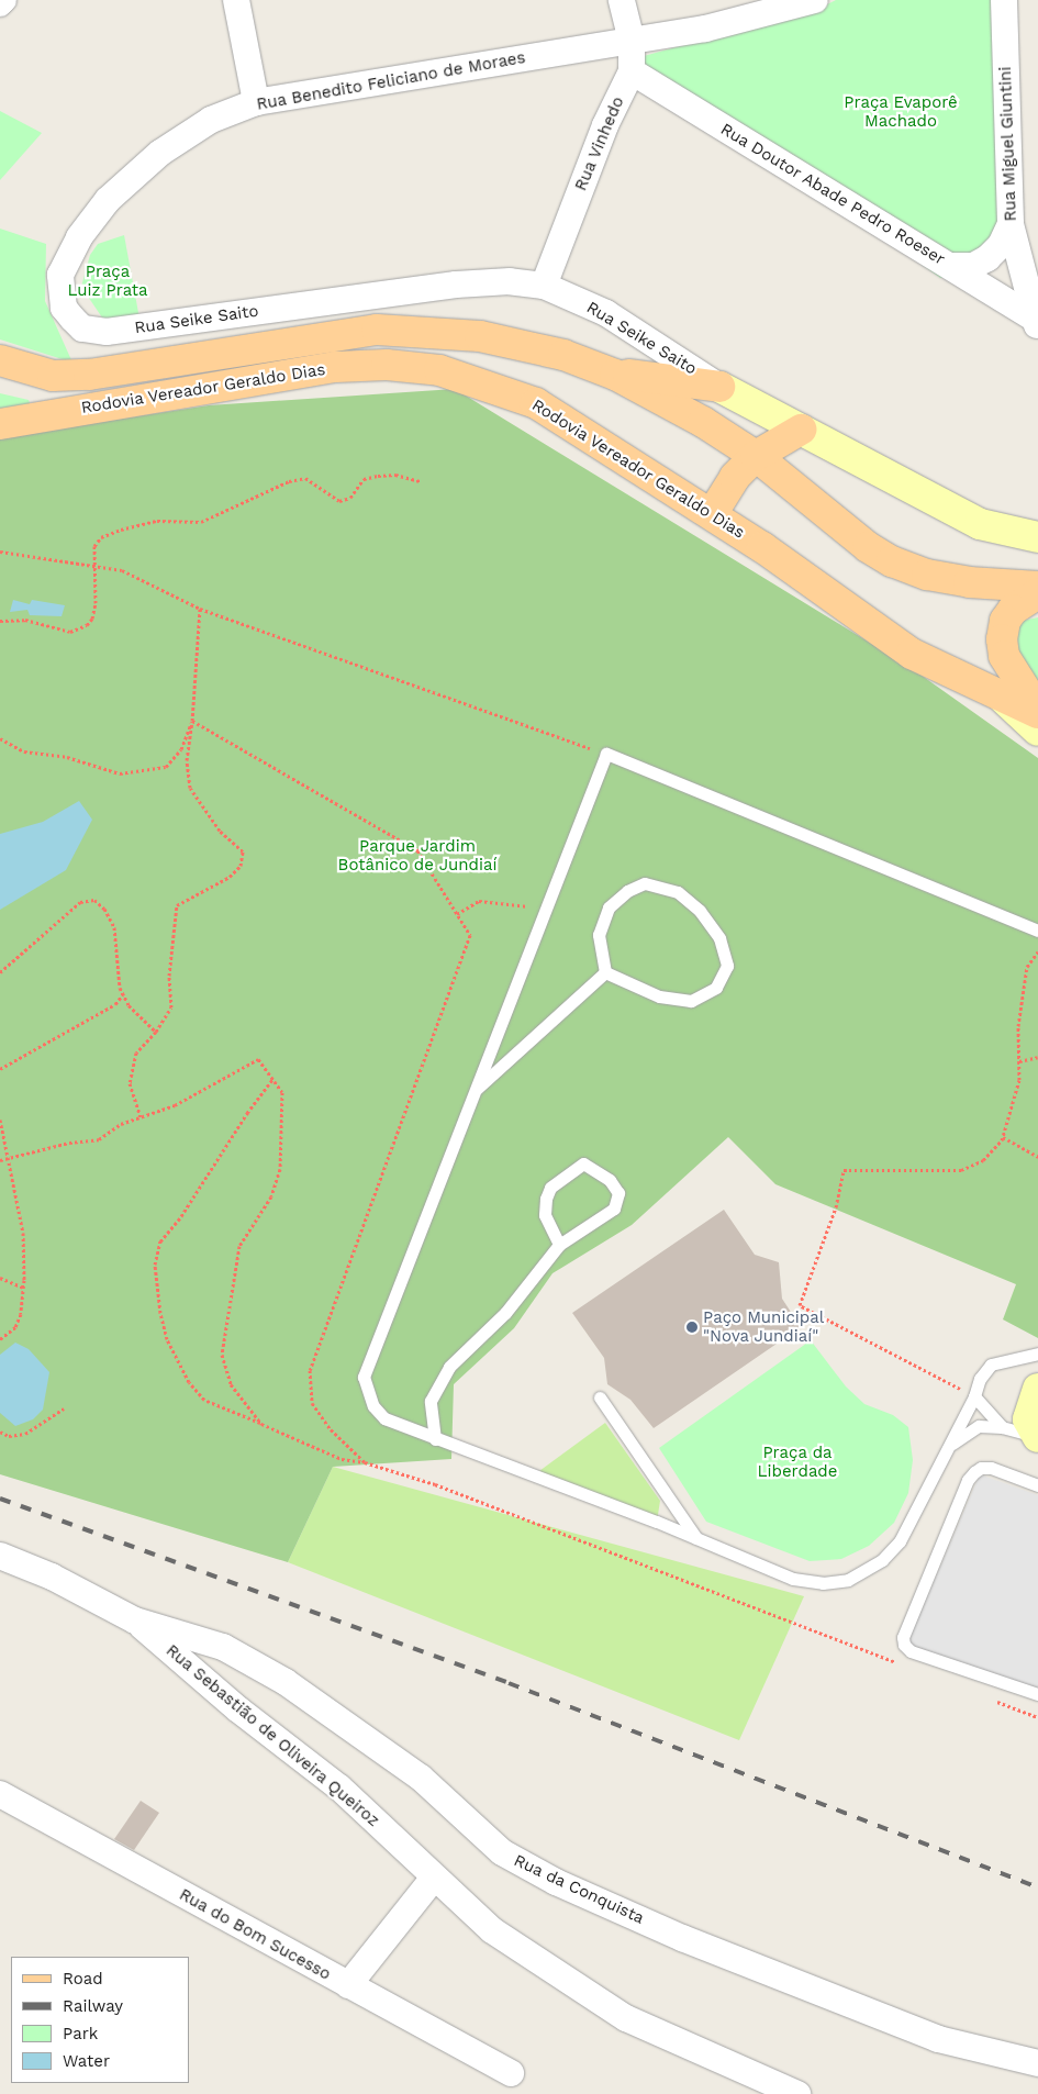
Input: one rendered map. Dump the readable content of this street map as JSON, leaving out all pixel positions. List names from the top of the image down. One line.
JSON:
{"streets":{"main road":["Rua Seike Saito","Rodovia Vereador Geraldo Dias"],"street":["Rua Benedito Feliciano de Moraes","Rua Vinhedo","Rua Miguel Giuntini","Rua Doutor Abade Pedro Roeser","Rua Sebastião de Oliveira Queiroz","Rua da Conquista","Rua do Bom Sucesso"]},"crossings":[["Rua Benedito Feliciano de Moraes","Rua Vinhedo"],["Rua Benedito Feliciano de Moraes","Rua Seike Saito"],["Rua Vinhedo","Rua Doutor Abade Pedro Roeser"],["Rua Vinhedo","Rua Seike Saito"],["Rua Miguel Giuntini","Rua Doutor Abade Pedro Roeser"],["Rua Sebastião de Oliveira Queiroz","Rua da Conquista"]],"parks":["Praça Evaporê Machado","Praça Luiz Prata","Parque Jardim Botânico de Jundiaí","Praça da Liberdade"],"places":["Paço Municipal \"Nova Jundiaí\""],"legend":["Road","Railway","Park","Water"]}
